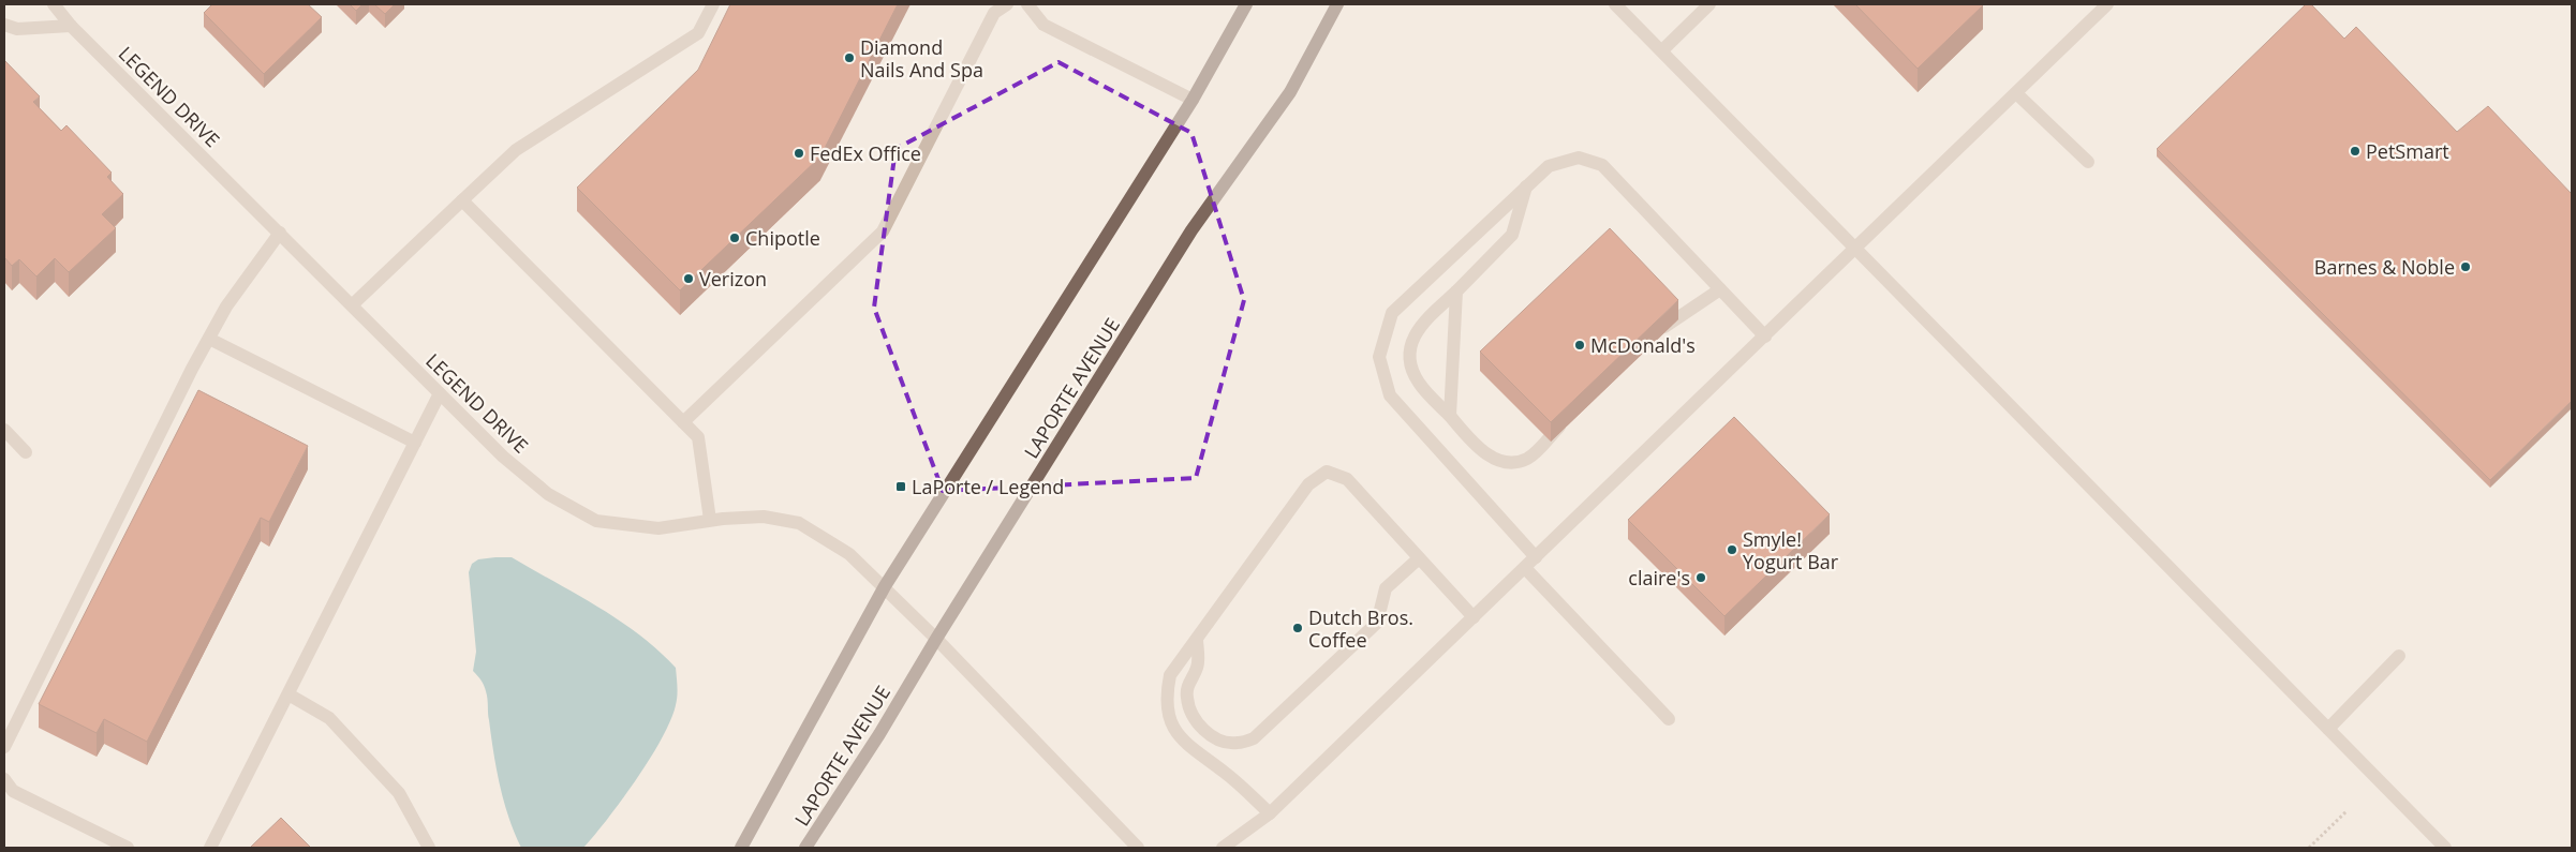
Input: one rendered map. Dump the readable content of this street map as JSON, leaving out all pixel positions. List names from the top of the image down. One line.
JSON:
{"streets":{"main road":["LAPORTE AVENUE"],"street":["LEGEND DRIVE"]},"crossings":[["LEGEND DRIVE","LAPORTE AVENUE"]],"places":{"other":["Diamond Nails And Spa","PetSmart","FedEx Office","Chipotle","Barnes & Noble","Verizon","McDonald's","Smyle! Yogurt Bar","claire's","Dutch Bros. Coffee"],"transit":["LaPorte / Legend"]}}
